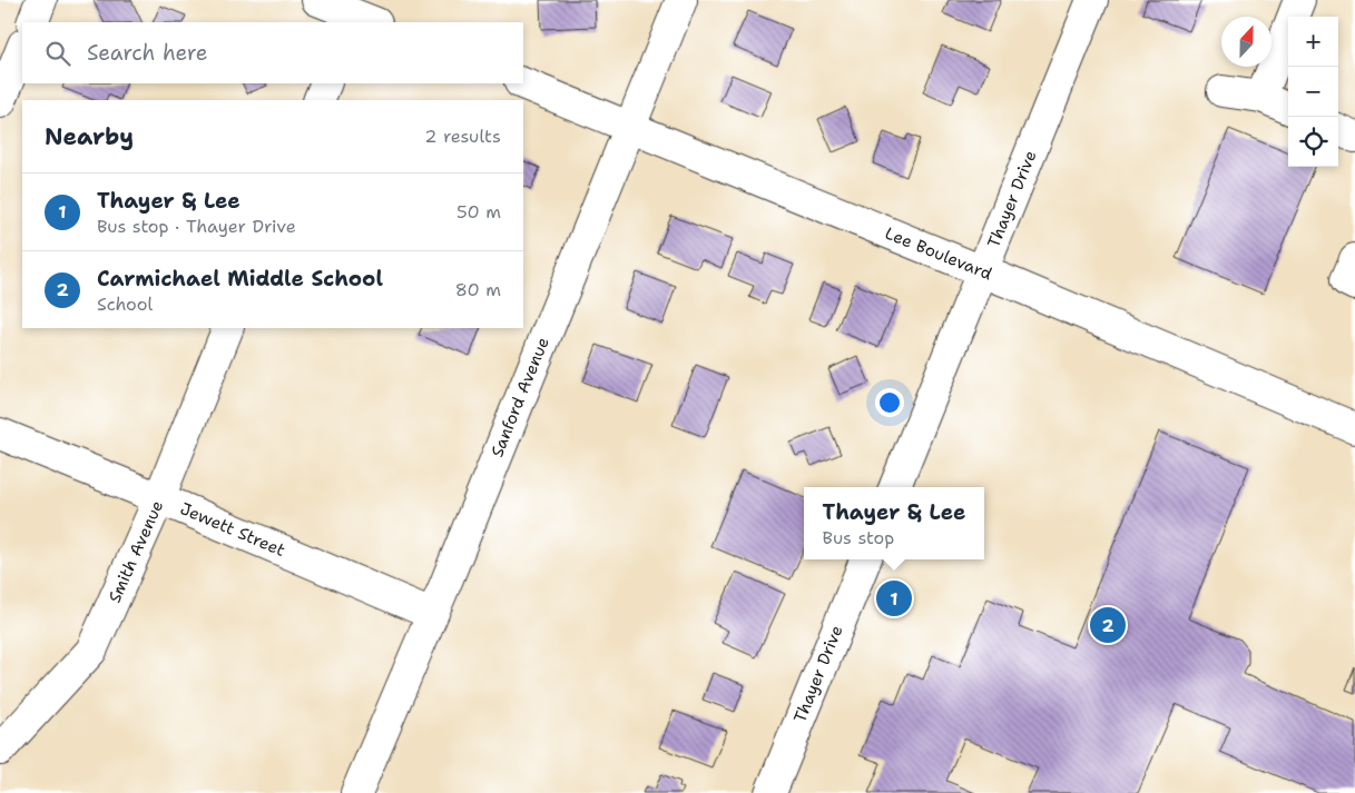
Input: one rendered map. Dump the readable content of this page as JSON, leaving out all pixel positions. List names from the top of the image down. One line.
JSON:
{"streets":{"street":["Thayer Drive","Lee Boulevard","Sanford Avenue","Jewett Street","Smith Avenue"]},"crossings":[["Thayer Drive","Lee Boulevard"],["Lee Boulevard","Sanford Avenue"],["Sanford Avenue","Jewett Street"],["Jewett Street","Smith Avenue"]],"north":"top","page":{"map_buttons":["+","−"],"search":"Search here","heading":["Nearby","2 results"],"list":[{"mark":"1","name":"Thayer & Lee","note":"Bus stop · Thayer Drive","value":"50 m"},{"mark":"2","name":"Carmichael Middle School","note":"School","value":"80 m"}],"popup":["Thayer & Lee","Bus stop"],"pins":["1","2"]}}
